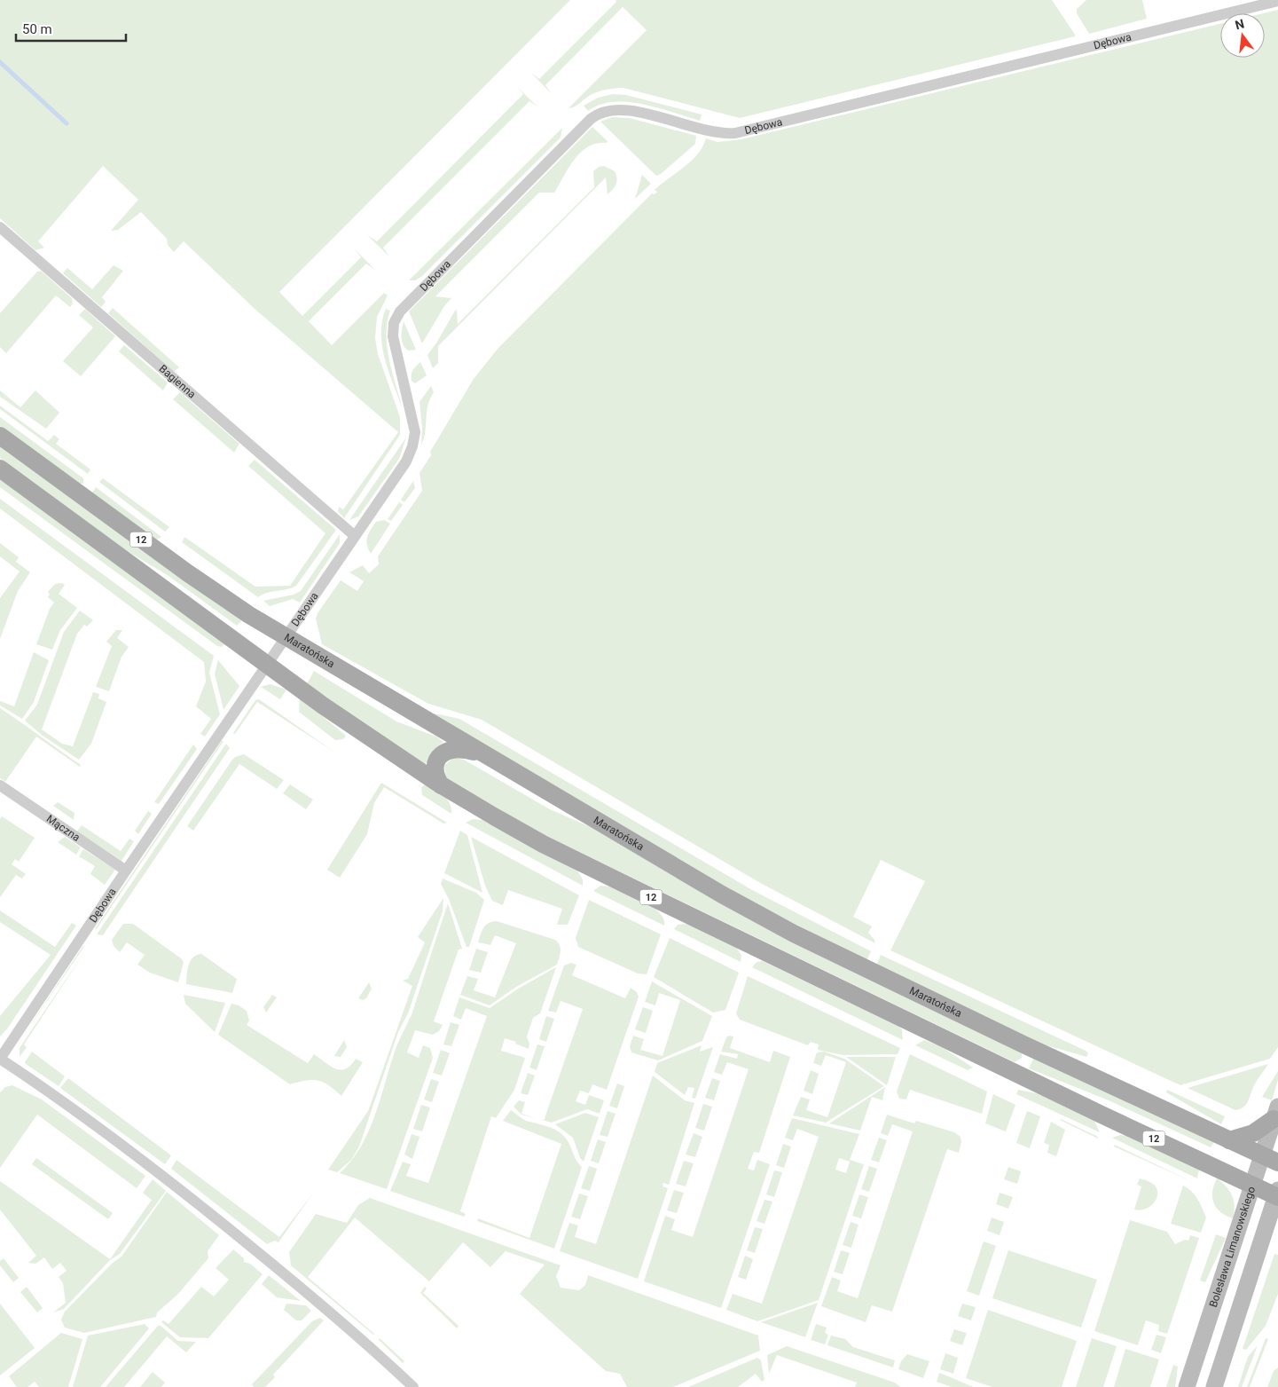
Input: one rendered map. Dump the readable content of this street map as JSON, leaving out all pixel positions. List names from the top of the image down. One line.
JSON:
{"streets":{"main road":["12","Maratońska"],"street":["Dębowa","Bagienna","Mączna","Bolesława Limanowskiego"]},"crossings":[["Dębowa","Bagienna"],["Dębowa","12"],["Dębowa","Maratońska"],["Dębowa","Mączna"],["12","Bolesława Limanowskiego"],["Maratońska","Bolesława Limanowskiego"]],"scale_bar":"50 m","north":"top"}
